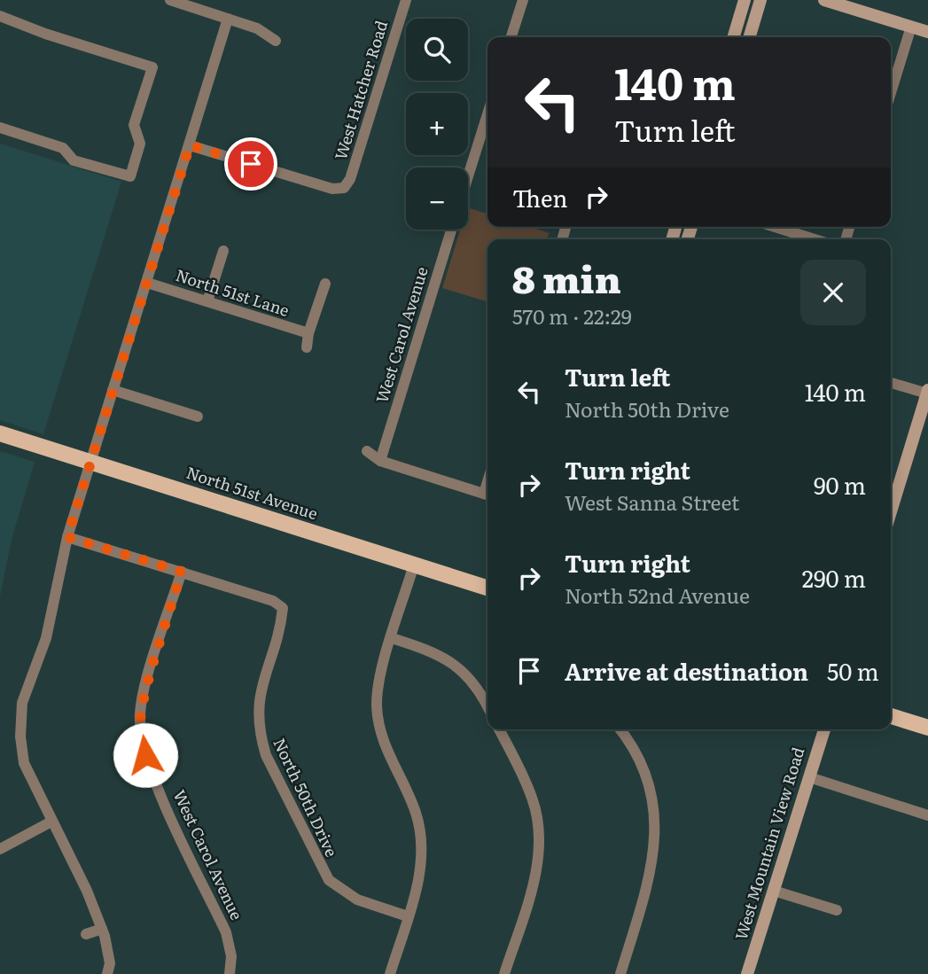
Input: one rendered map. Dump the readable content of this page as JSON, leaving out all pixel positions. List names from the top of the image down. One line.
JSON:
{"streets":{"main road":["North 51st Avenue"],"street":["West Hatcher Road","North 51st Lane","West Carol Avenue","North 50th Drive","West Mountain View Road"]},"crossings":[["West Carol Avenue","North 50th Drive"]],"page":{"map_buttons":["+","−"],"turn":["140 m","Turn left"],"then":"Then","heading":["8 min","570 m · 22:29"],"list":[{"name":"Turn left","note":"North 50th Drive","value":"140 m"},{"name":"Turn right","note":"West Sanna Street","value":"90 m"},{"name":"Turn right","note":"North 52nd Avenue","value":"290 m"},{"name":"Arrive at destination","value":"50 m"}]}}
